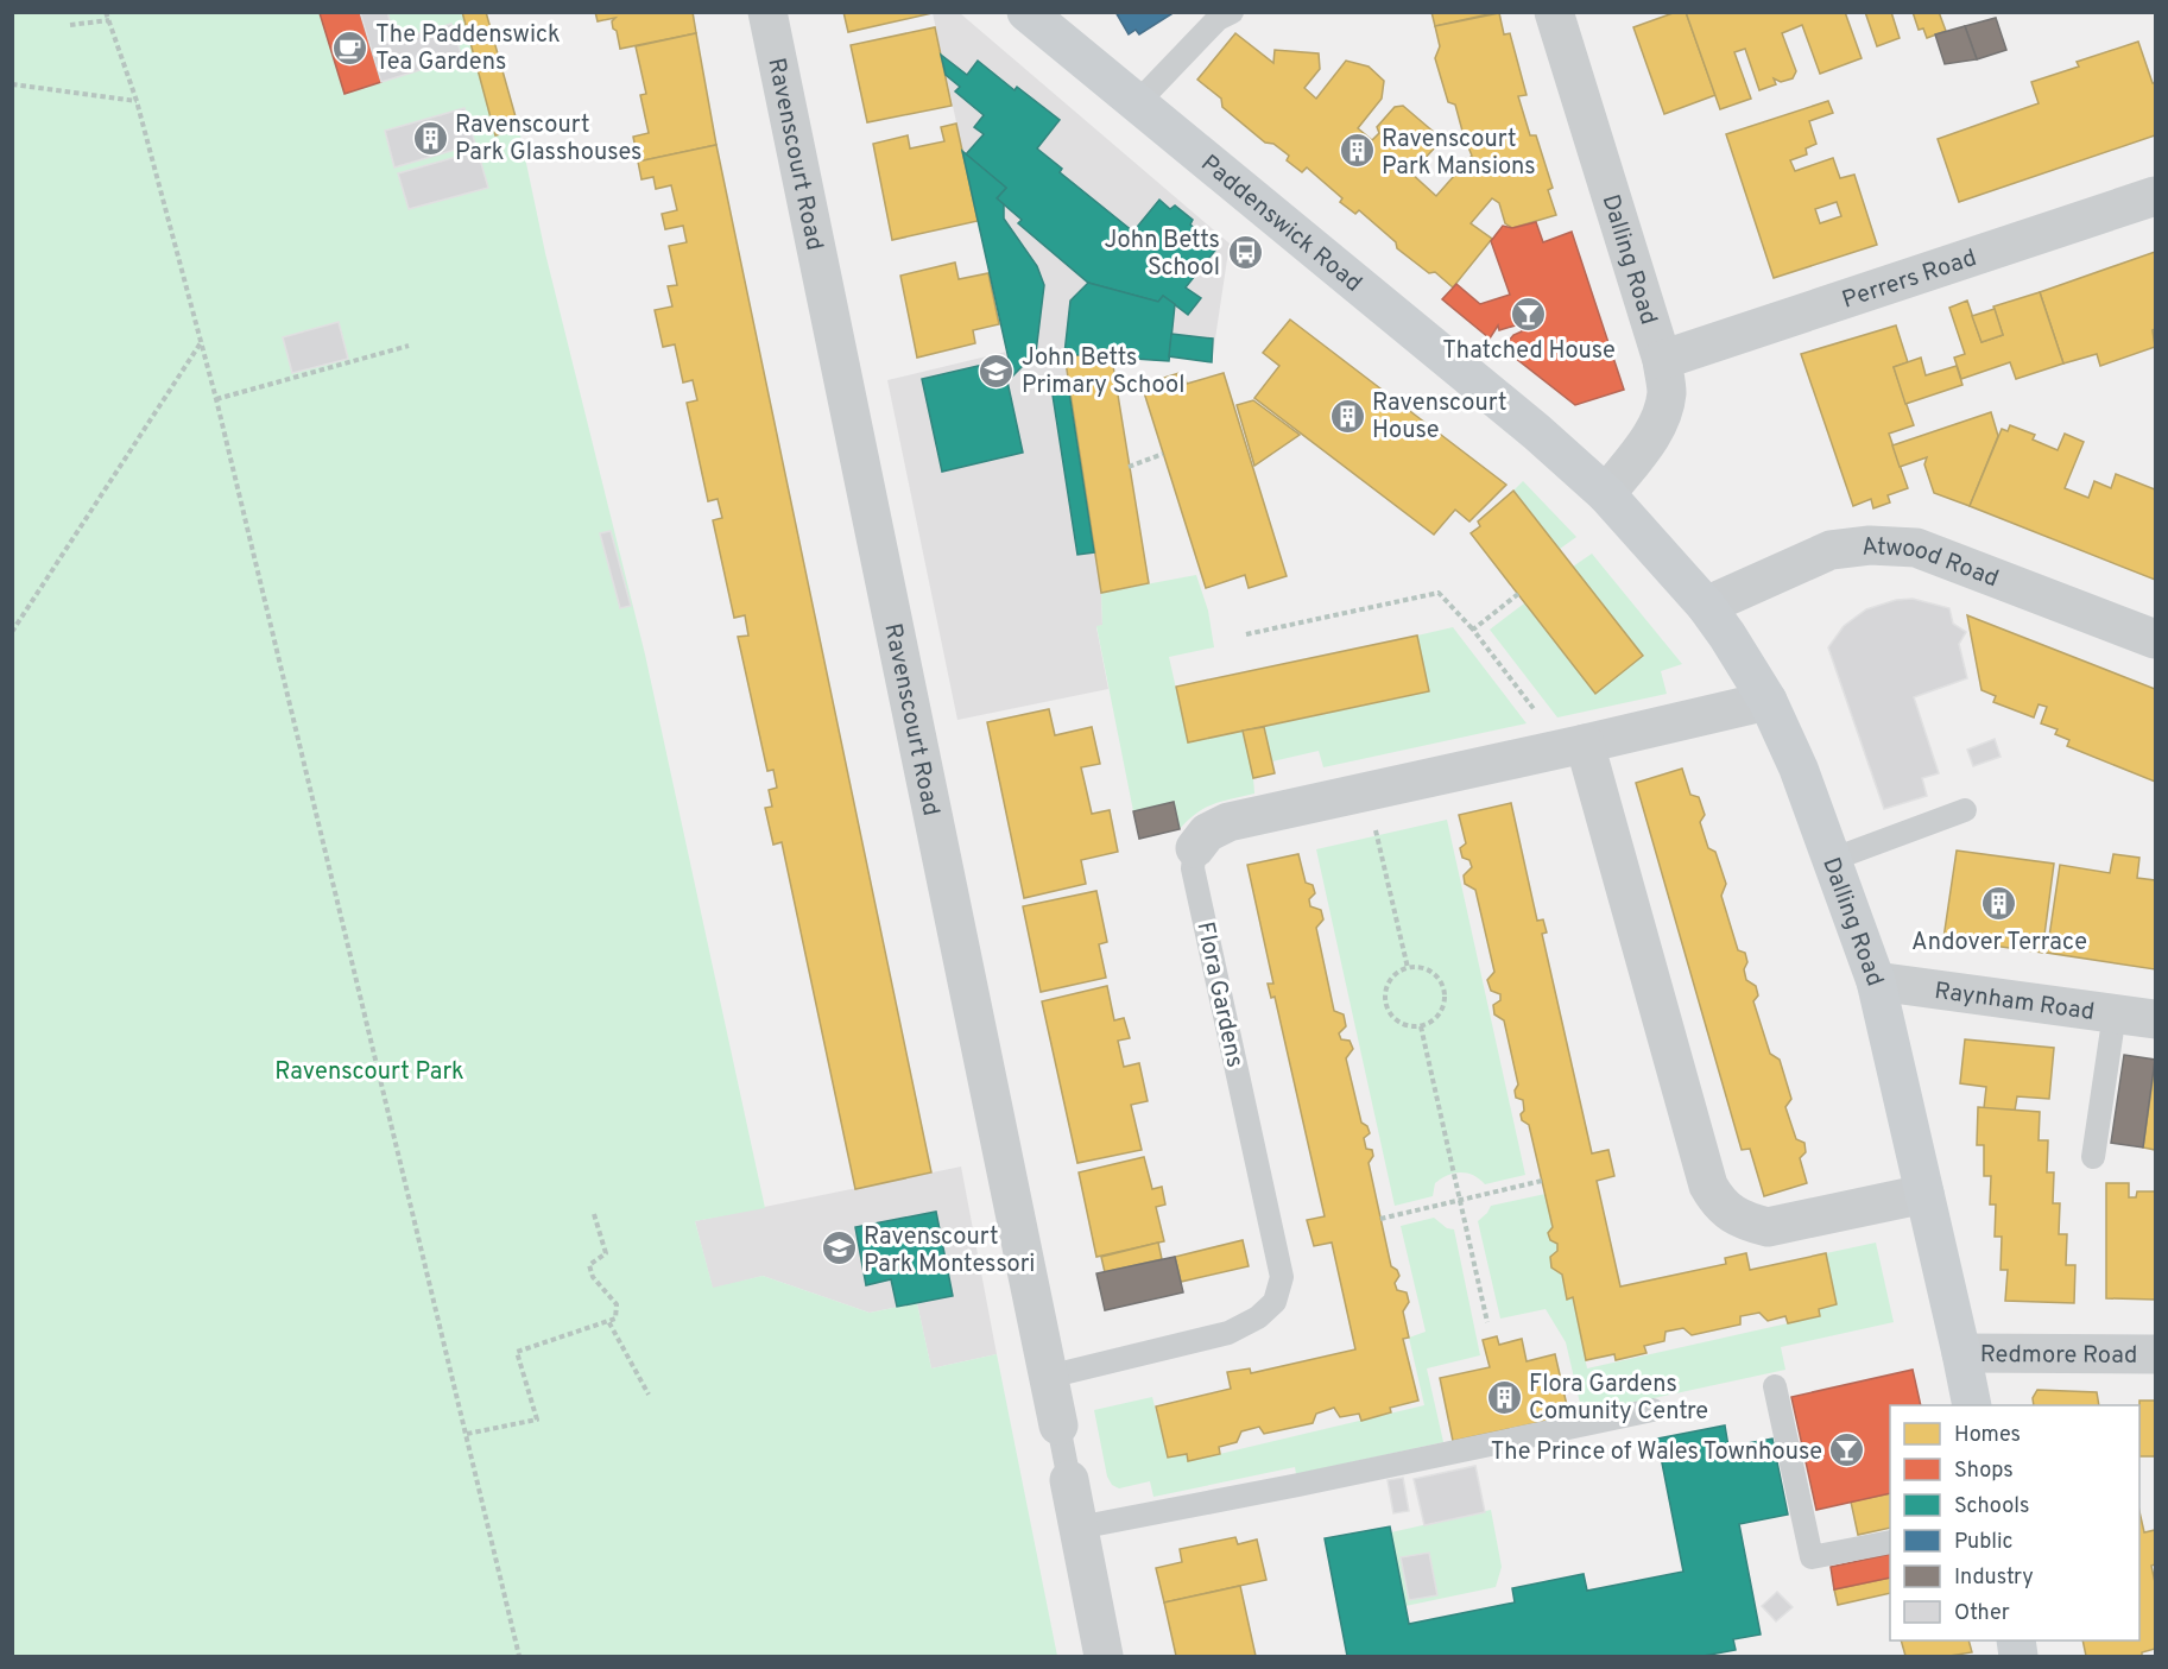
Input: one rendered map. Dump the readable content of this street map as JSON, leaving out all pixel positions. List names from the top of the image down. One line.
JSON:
{"streets":{"main road":["Paddenswick Road","Dalling Road"],"street":["Ravenscourt Road","Perrers Road","Atwood Road","Flora Gardens","Raynham Road","Redmore Road"]},"crossings":[["Ravenscourt Road","Flora Gardens"],["Paddenswick Road","Dalling Road"],["Dalling Road","Perrers Road"],["Dalling Road","Atwood Road"],["Dalling Road","Flora Gardens"],["Dalling Road","Raynham Road"],["Dalling Road","Redmore Road"]],"parks":["Ravenscourt Park"],"places":{"cafe":["The Paddenswick Tea Gardens"],"building":["Ravenscourt Park Glasshouses","Ravenscourt Park Mansions","Ravenscourt House","Andover Terrace","Flora Gardens Comunity Centre"],"bus stop":["John Betts School"],"bar":["Thatched House","The Prince of Wales Townhouse"],"school or university":["John Betts Primary School","Ravenscourt Park Montessori"]},"legend":["Homes","Shops","Schools","Public","Industry","Other"]}
